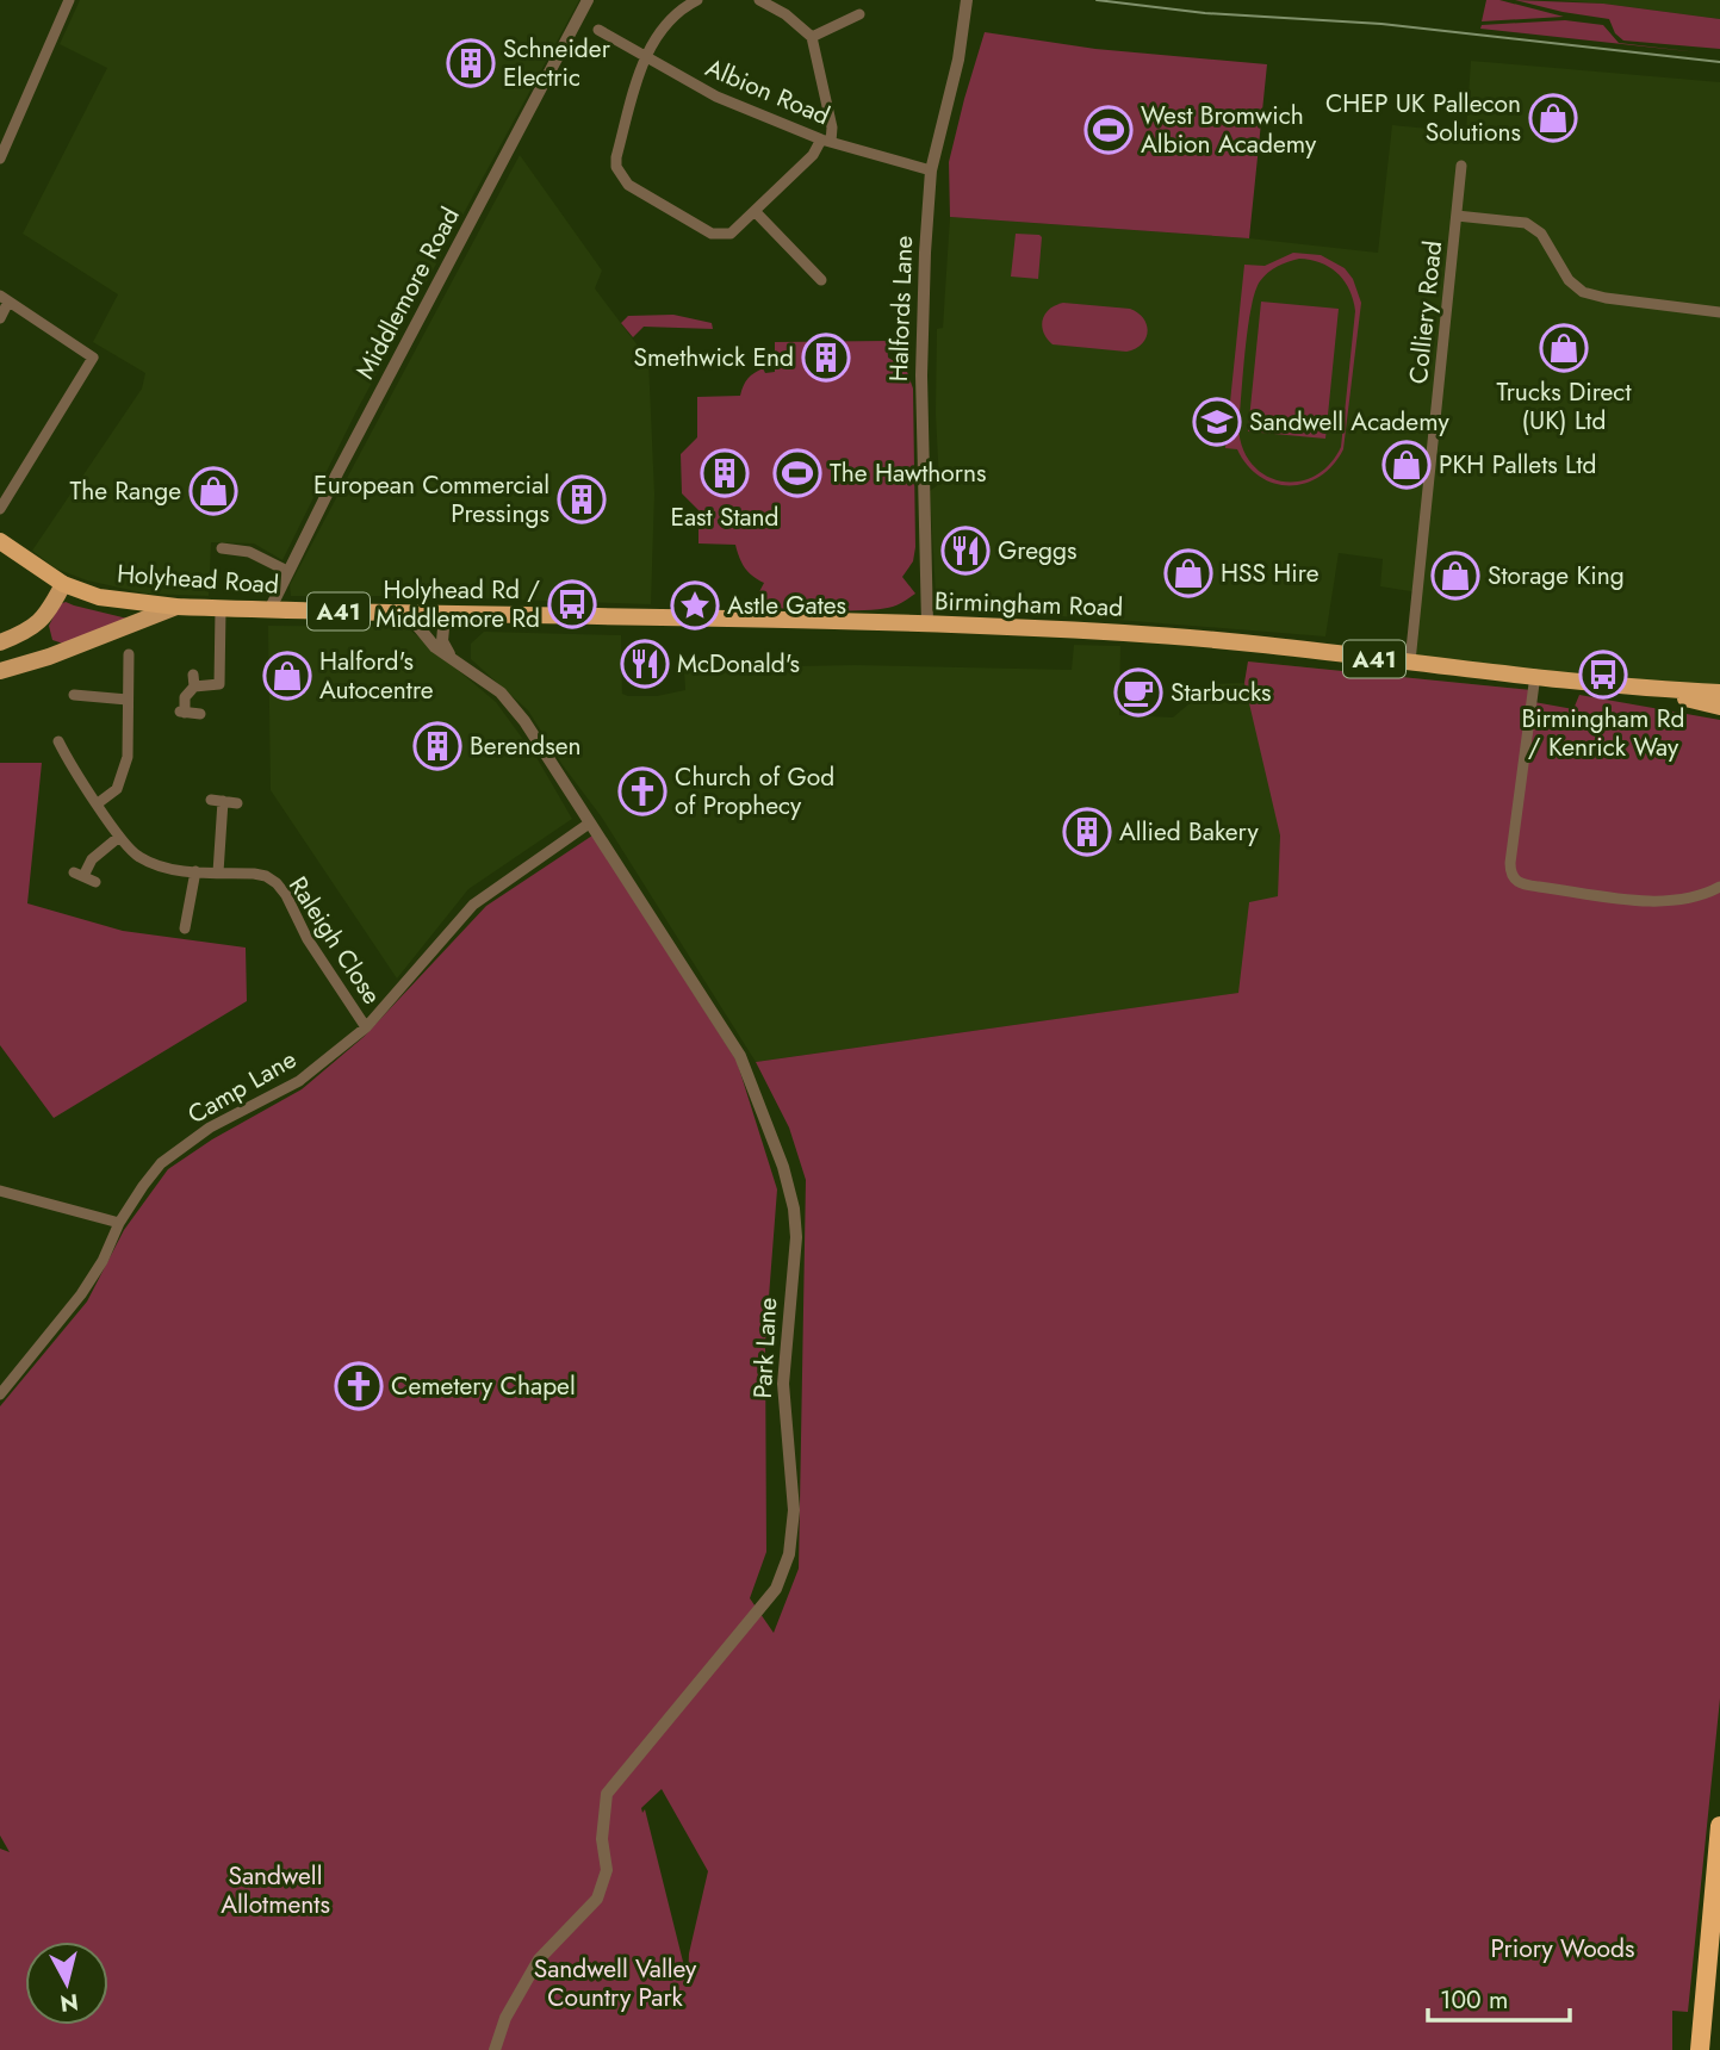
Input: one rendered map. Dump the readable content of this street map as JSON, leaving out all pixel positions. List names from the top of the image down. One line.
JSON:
{"streets":{"highway":["Holyhead Road","Birmingham Road","A41"],"street":["Albion Road","Middlemore Road","Halfords Lane","Colliery Road","Raleigh Close","Camp Lane","Park Lane"]},"crossings":[["Albion Road","Halfords Lane"],["Middlemore Road","Holyhead Road"],["Halfords Lane","Birmingham Road"],["Colliery Road","Birmingham Road"],["Holyhead Road","Birmingham Road"],["Holyhead Road","Park Lane"],["Birmingham Road","Park Lane"],["Raleigh Close","Camp Lane"],["Camp Lane","Park Lane"]],"parks":["Sandwell Allotments","Priory Woods","Sandwell Valley Country Park"],"places":{"building":["Schneider Electric","Smethwick End","East Stand","European Commercial Pressings","Berendsen","Allied Bakery"],"shop":["CHEP UK Pallecon Solutions","Trucks Direct (UK) Ltd","PKH Pallets Ltd","The Range","HSS Hire","Storage King","Halford's Autocentre"],"sports":["West Bromwich Albion Academy","The Hawthorns"],"school or university":["Sandwell Academy"],"restaurant":["Greggs","McDonald's"],"bus stop":["Holyhead Rd / Middlemore Rd","Birmingham Rd / Kenrick Way"],"place":["Astle Gates"],"cafe":["Starbucks"],"church":["Church of God of Prophecy","Cemetery Chapel"]},"scale_bar":"100 m","north":"bottom"}
